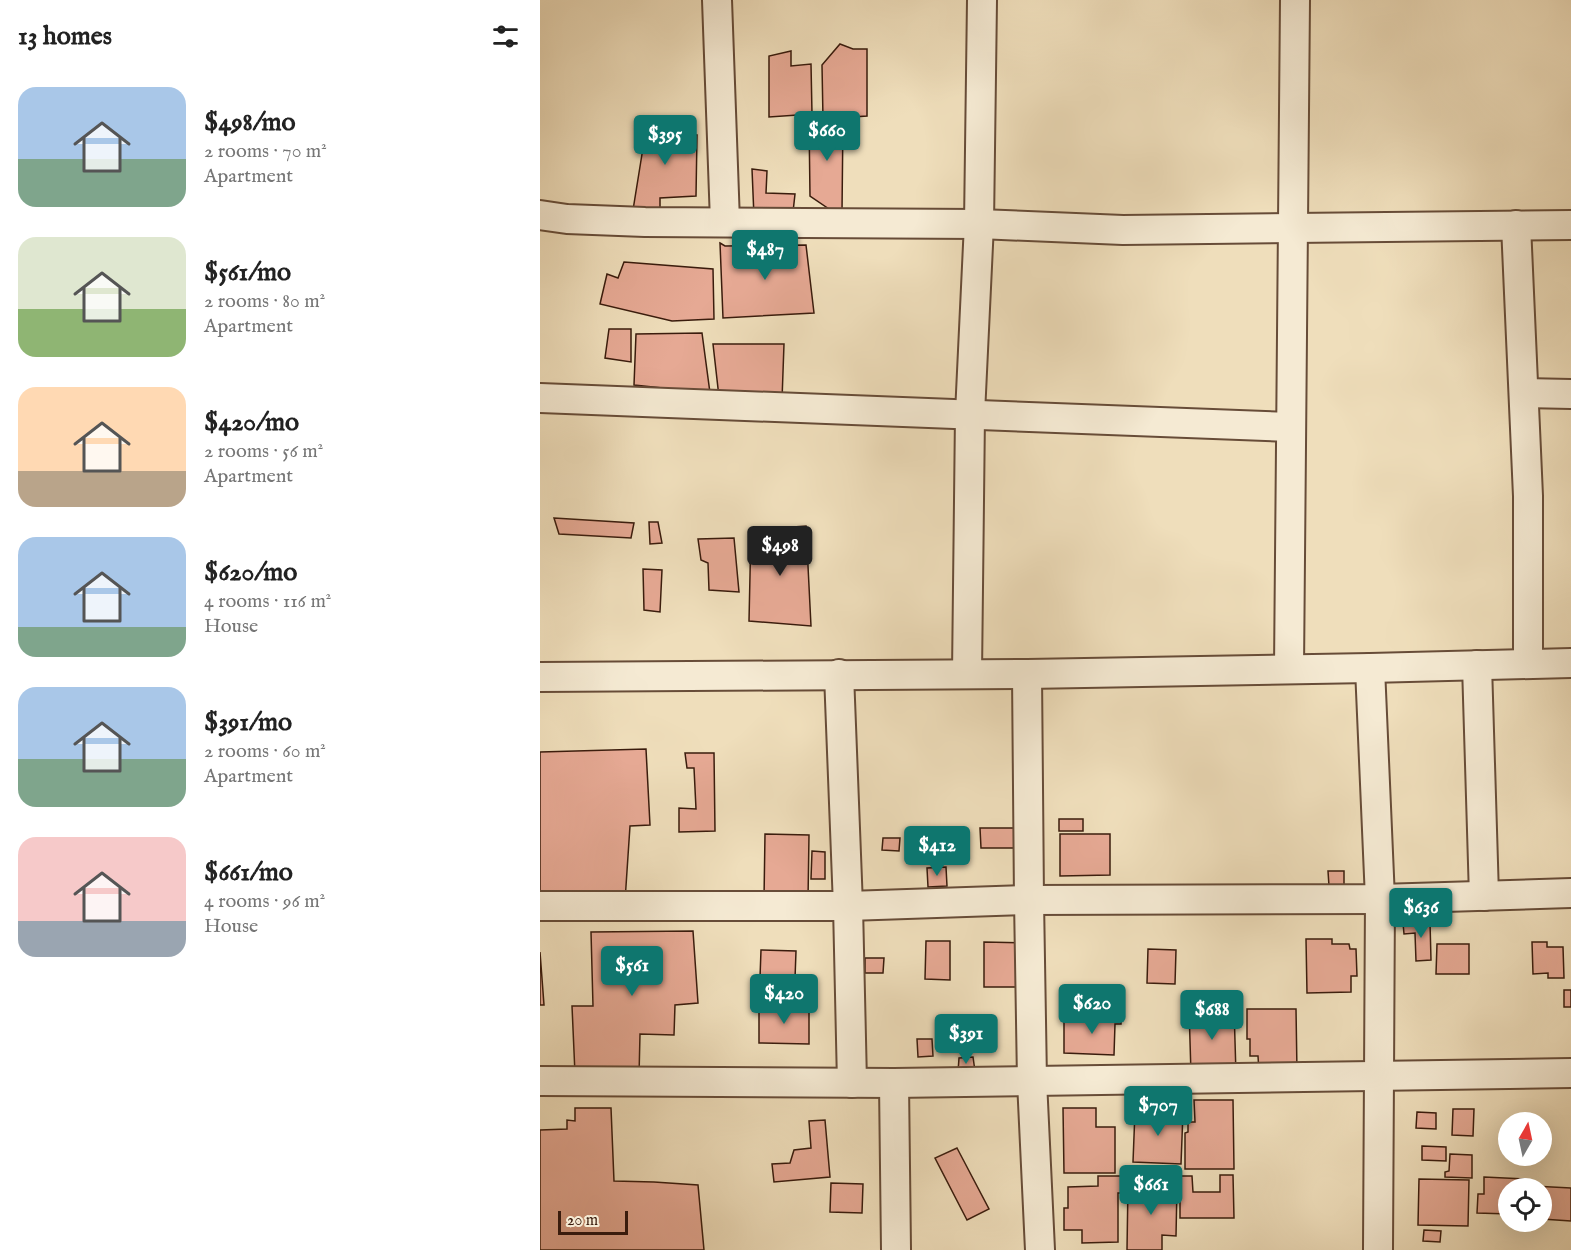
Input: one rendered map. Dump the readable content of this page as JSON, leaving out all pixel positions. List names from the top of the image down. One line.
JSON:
{"scale_bar":"20 m","north":"top","page":{"heading":"13 homes","list":[{"name":"$498/mo","note":"2 rooms · 70 m² · Apartment"},{"name":"$561/mo","note":"2 rooms · 80 m² · Apartment"},{"name":"$420/mo","note":"2 rooms · 56 m² · Apartment"},{"name":"$620/mo","note":"4 rooms · 116 m² · House"},{"name":"$391/mo","note":"2 rooms · 60 m² · Apartment"},{"name":"$661/mo","note":"4 rooms · 96 m² · House"}],"price":["$660","$395","$487","$498","$412","$636","$561","$420","$620","$688","$391","$707","$661"],"scale":"20 m"}}
